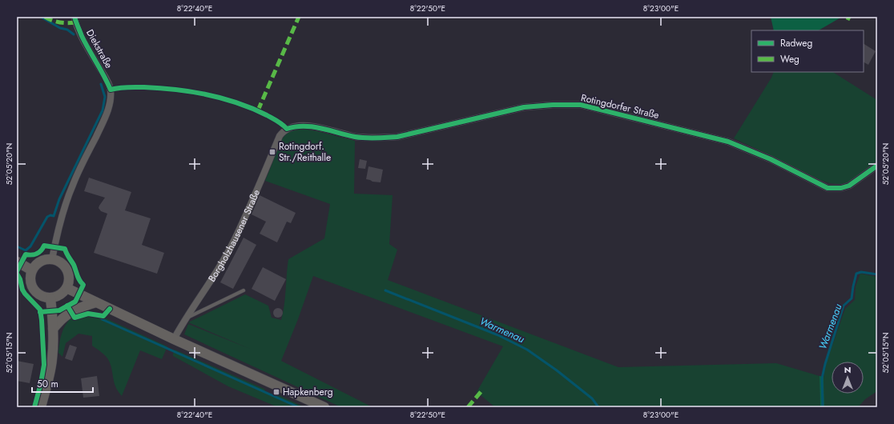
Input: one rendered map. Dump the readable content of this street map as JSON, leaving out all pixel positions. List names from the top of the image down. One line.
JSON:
{"streets":{"street":["Diekstraße","Rotingdorfer Straße","Borgholzhausener Straße"]},"crossings":[["Rotingdorfer Straße","Borgholzhausener Straße"]],"water":["Warmenau"],"places":{"transit":["Rotingdorf. Str./Reithalle","Hapkenberg"]},"legend":["Radweg","Weg"],"scale_bar":"50 m","north":"top","coordinates":["8°22'40\"E","8°22'50\"E","8°23'00\"E","52°05'20\"N","52°05'15\"N"]}
